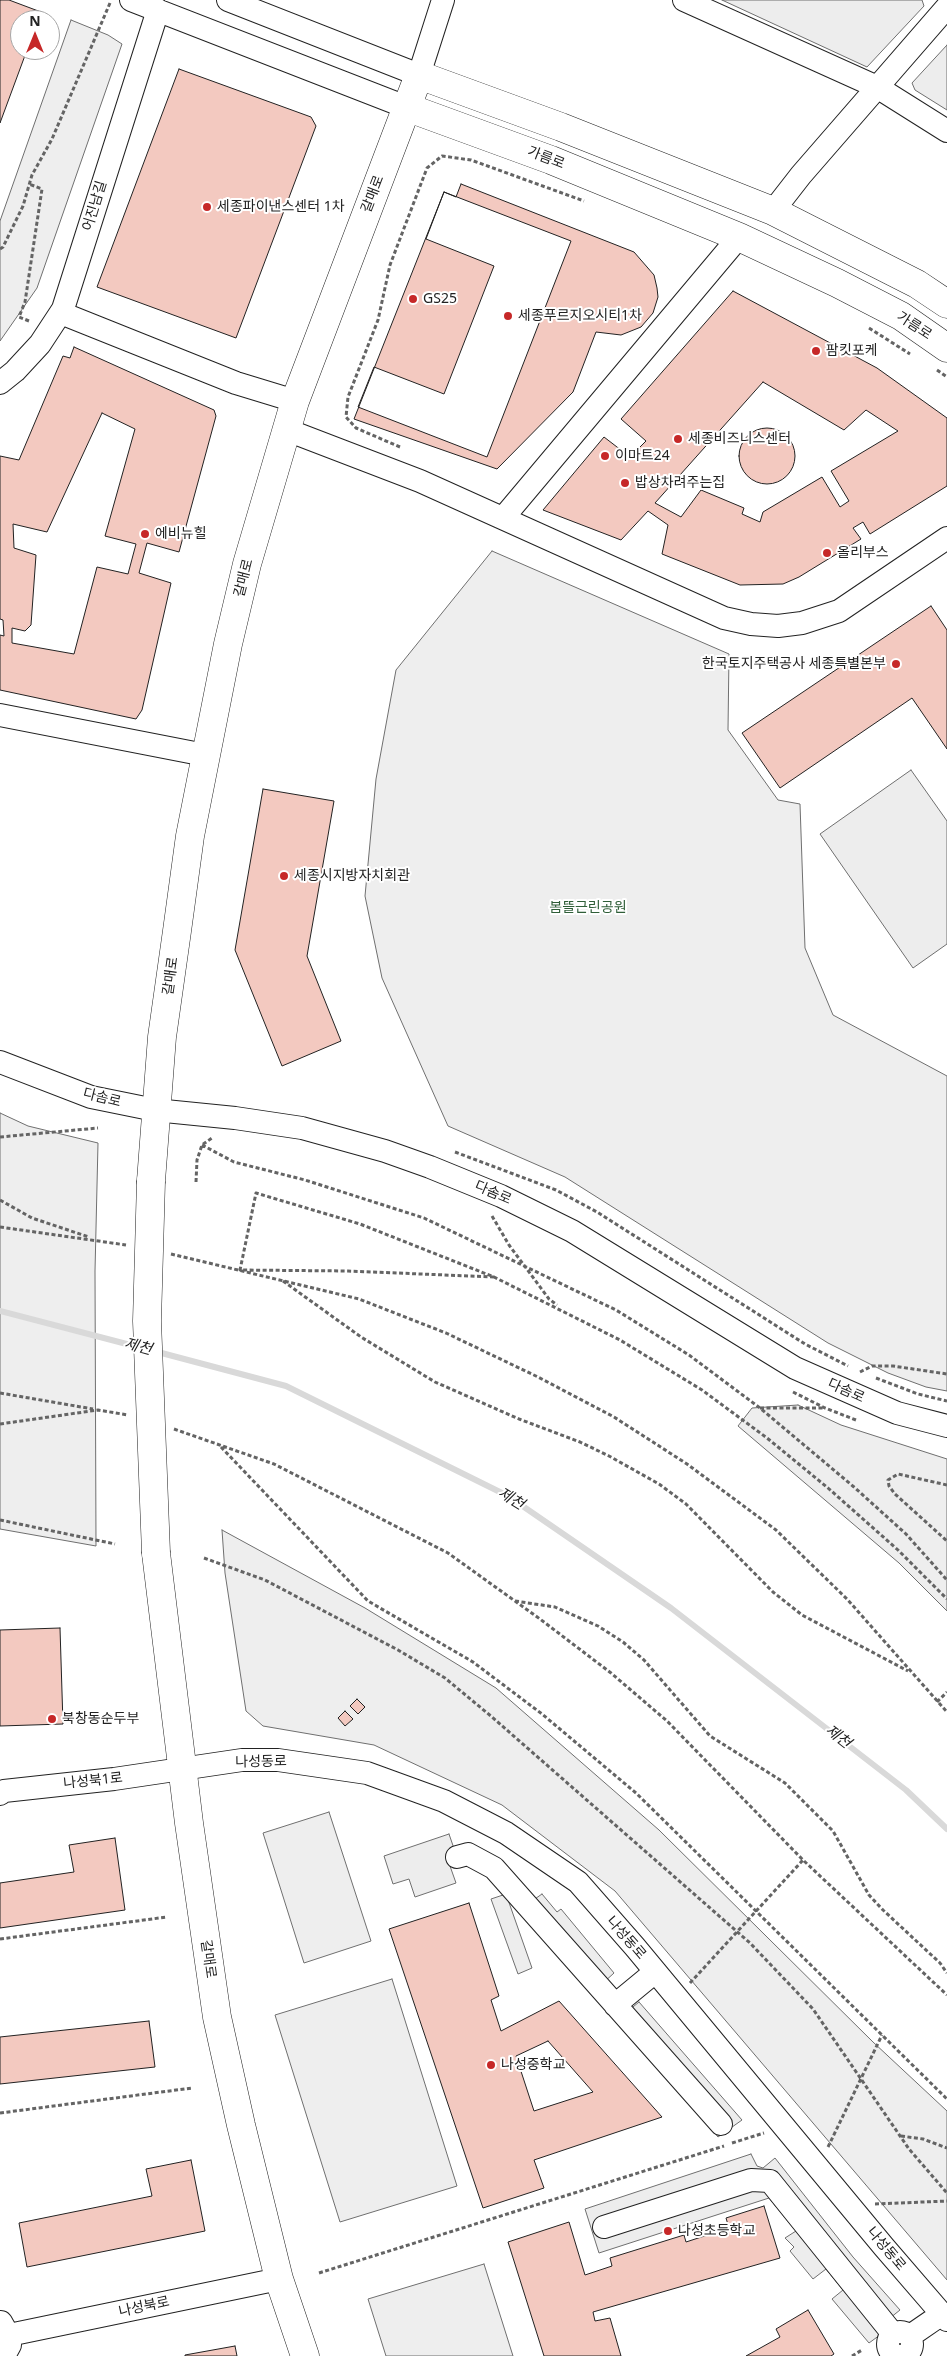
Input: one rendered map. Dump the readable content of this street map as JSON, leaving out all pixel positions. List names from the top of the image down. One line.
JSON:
{"streets":{"main road":["가름로","갈매로"],"street":["어진남길","다솜로","나성동로","나성북1로","나성북로"]},"crossings":[["가름로","갈매로"],["가름로","어진남길"],["갈매로","다솜로"],["갈매로","나성동로"],["갈매로","나성북1로"],["갈매로","나성북로"],["나성동로","나성북1로"]],"water":["제천"],"parks":["봄뜰근린공원"],"places":["세종파이낸스센터 1차","GS25","세종푸르지오시티1차","팜킷포케","세종비즈니스센터","이마트24","밥상차려주는집","에비뉴힐","올리부스","한국토지주택공사 세종특별본부","세종시지방자치회관","북창동순두부","나성중학교","나성초등학교"],"north":"top"}
